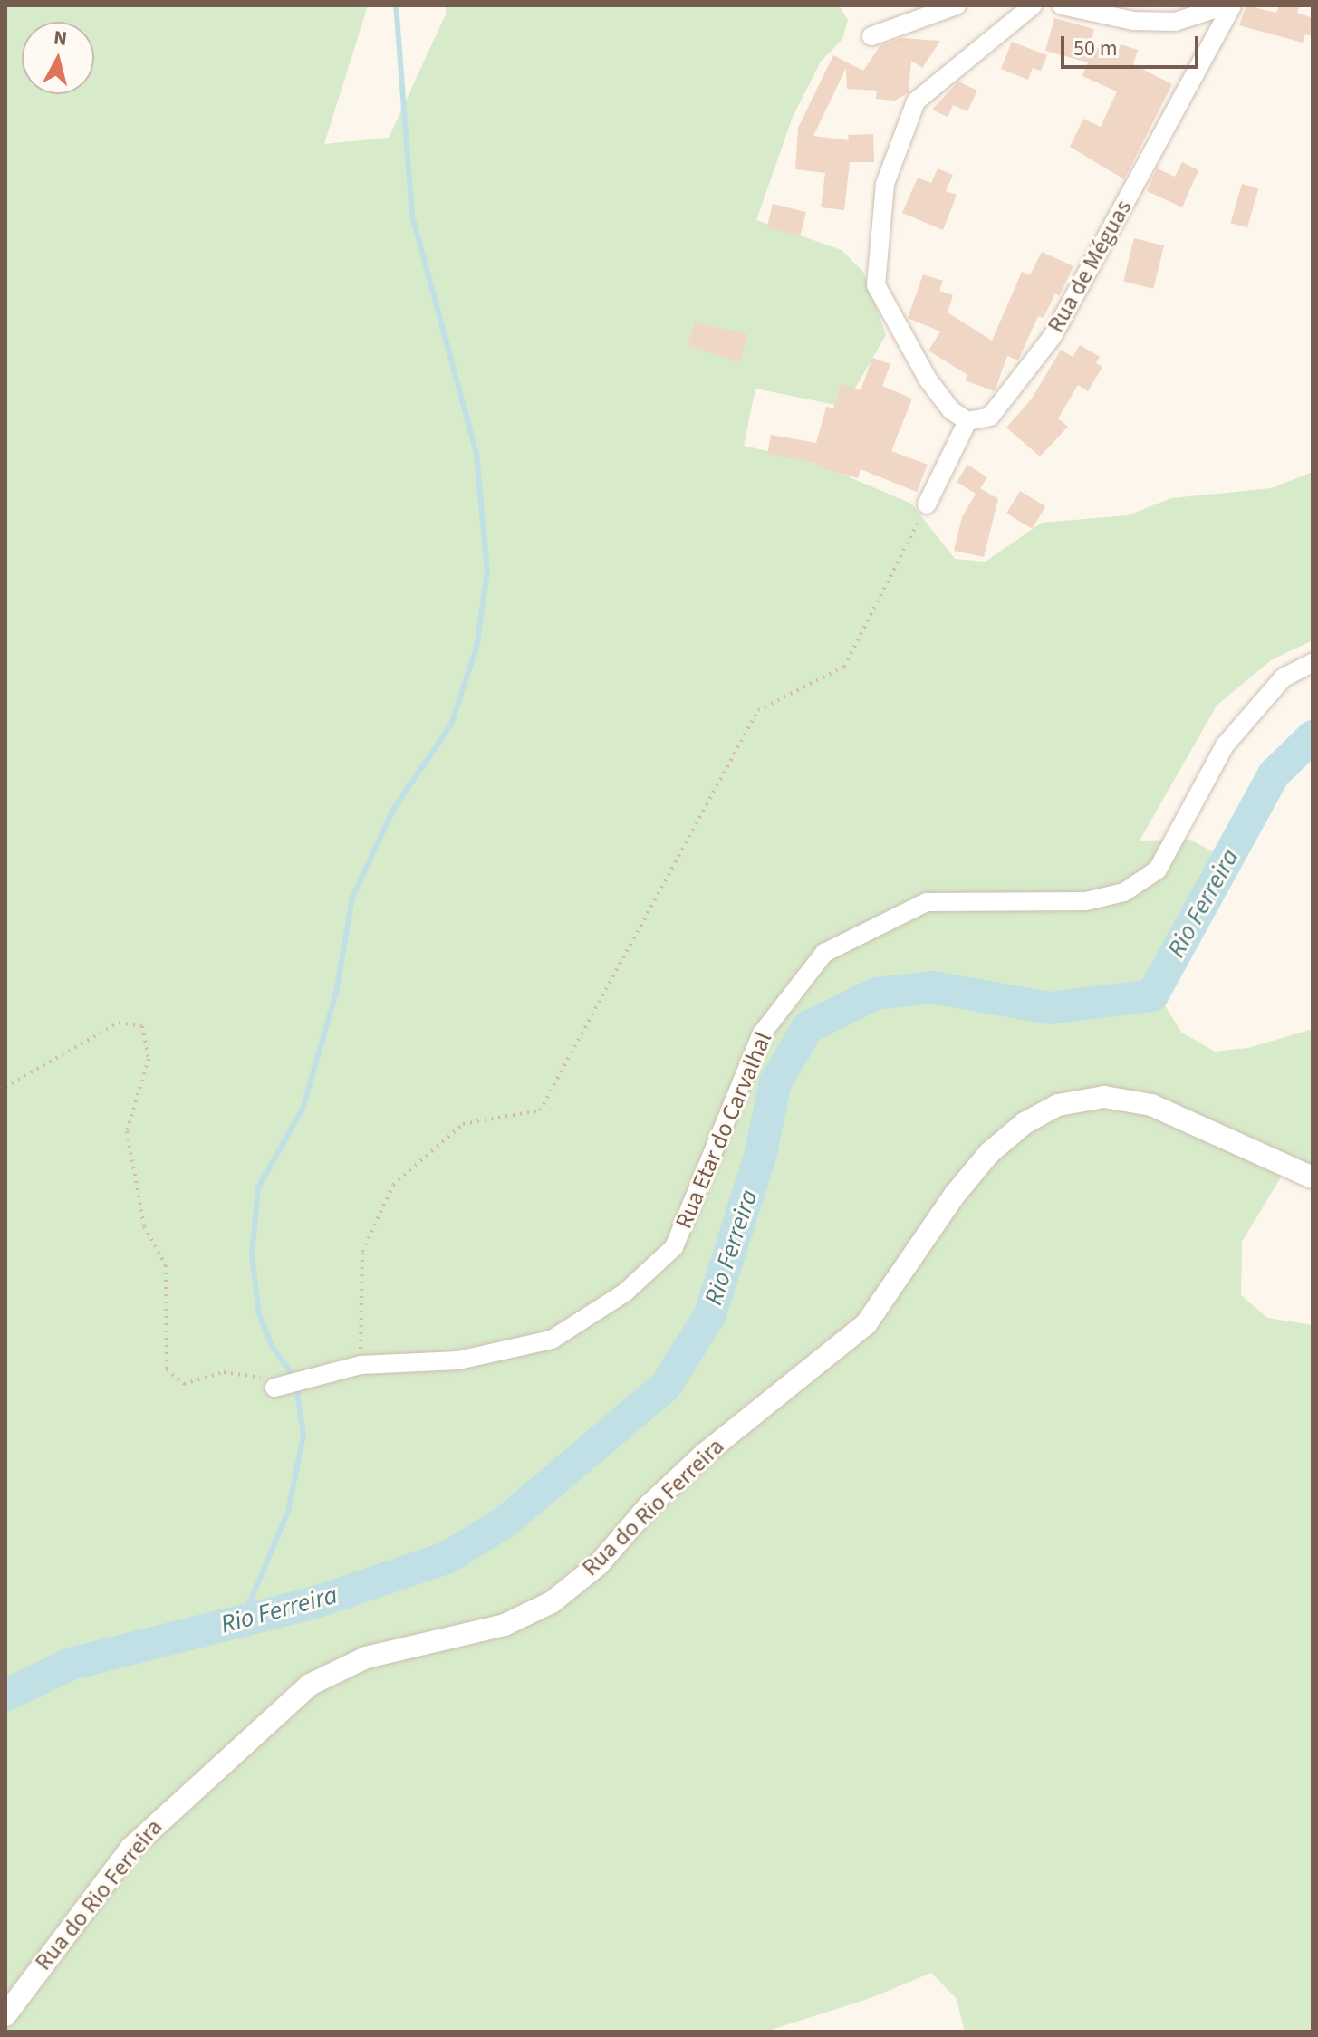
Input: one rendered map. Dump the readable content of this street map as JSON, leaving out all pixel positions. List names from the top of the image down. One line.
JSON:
{"streets":{"street":["Rua de Méguas","Rua Etar do Carvalhal","Rua do Rio Ferreira"]},"water":["Rio Ferreira"],"scale_bar":"50 m","north":"top"}
